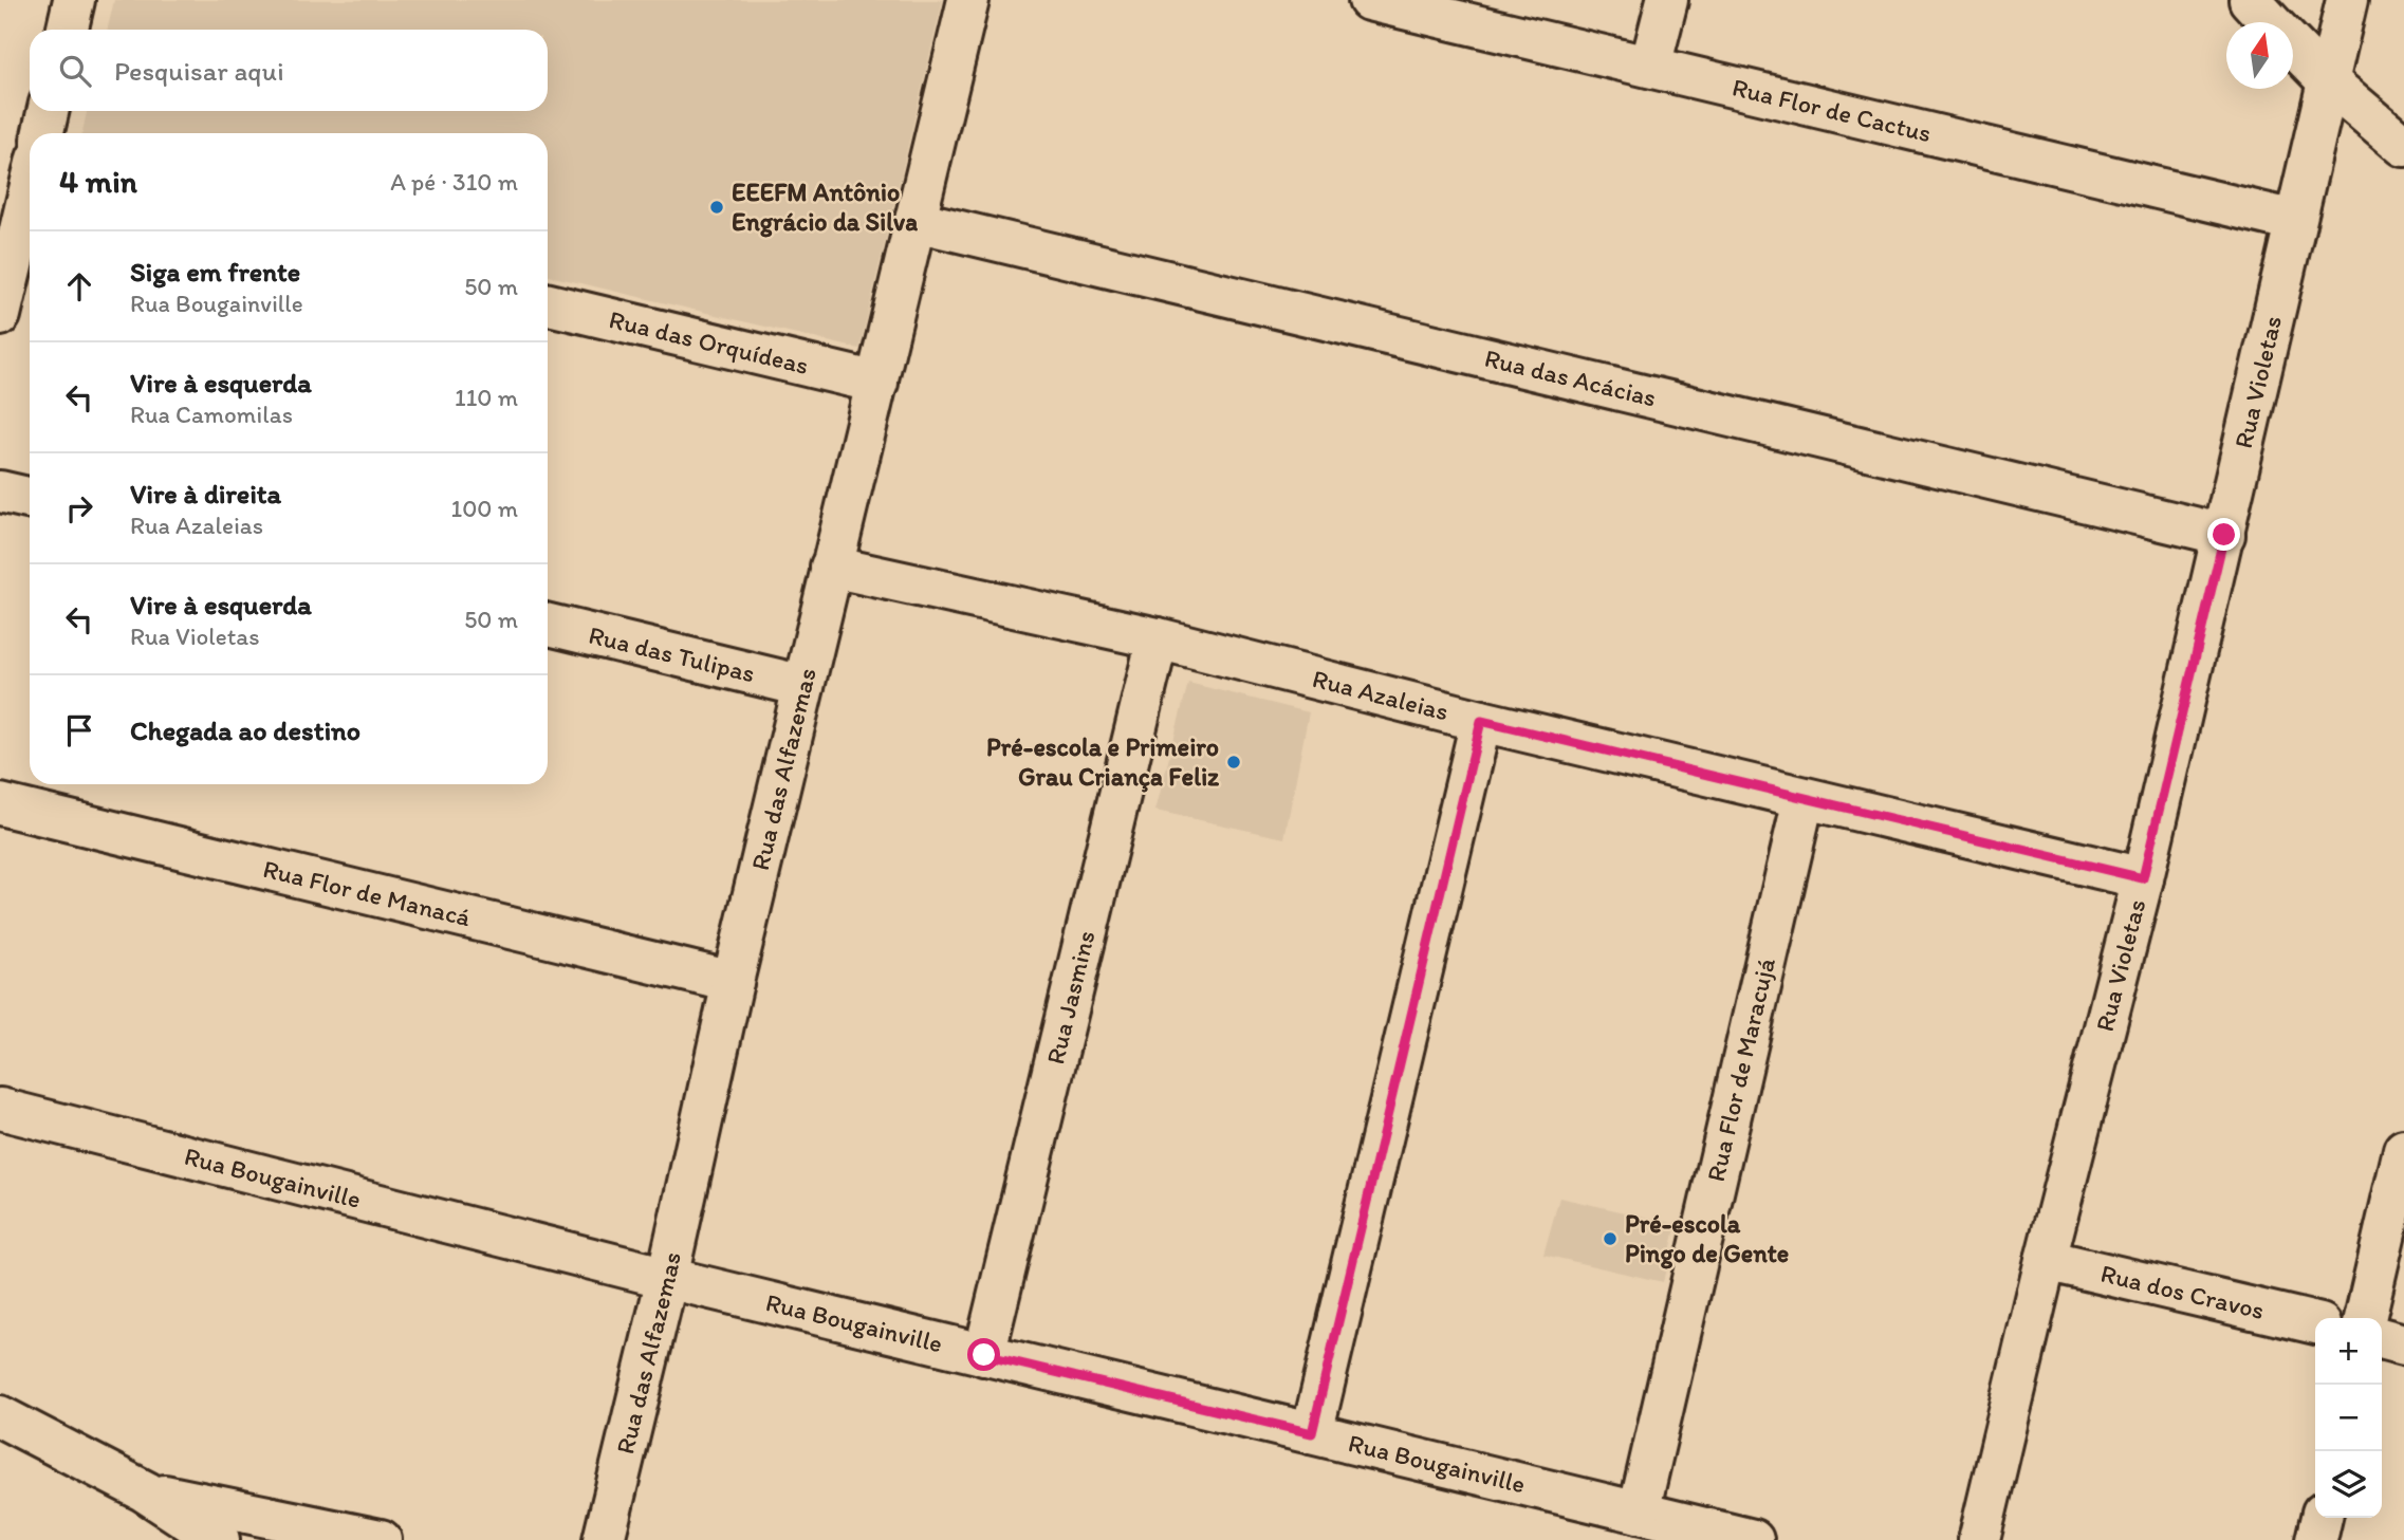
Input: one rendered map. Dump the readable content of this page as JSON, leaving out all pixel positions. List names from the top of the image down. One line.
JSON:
{"streets":{"street":["Rua Flor de Cactus","Rua das Orquídeas","Rua das Acácias","Rua Violetas","Rua das Tulipas","Rua Azaleias","Rua das Alfazemas","Rua Flor de Manacá","Rua Jasmins","Rua Flor de Maracujá","Rua Bougainville","Rua dos Cravos"]},"crossings":[["Rua Flor de Cactus","Rua Violetas"],["Rua das Orquídeas","Rua das Alfazemas"],["Rua das Acácias","Rua Violetas"],["Rua das Acácias","Rua das Alfazemas"],["Rua Violetas","Rua Azaleias"],["Rua Violetas","Rua dos Cravos"],["Rua das Tulipas","Rua das Alfazemas"],["Rua Azaleias","Rua das Alfazemas"],["Rua Azaleias","Rua Jasmins"],["Rua Azaleias","Rua Flor de Maracujá"],["Rua das Alfazemas","Rua Flor de Manacá"],["Rua das Alfazemas","Rua Bougainville"],["Rua Jasmins","Rua Bougainville"],["Rua Flor de Maracujá","Rua Bougainville"]],"places":["EEEFM Antônio Engrácio da Silva","Pré-escola e Primeiro Grau Criança Feliz","Pré-escola Pingo de Gente"],"north":"top","page":{"search":"Pesquisar aqui","heading":["4 min","A pé · 310 m"],"list":[["Siga em frente","Rua Bougainville","50 m"],["Vire à esquerda","Rua Camomilas","110 m"],["Vire à direita","Rua Azaleias","100 m"],["Vire à esquerda","Rua Violetas","50 m"],"Chegada ao destino"],"map_buttons":["+","−"]}}
